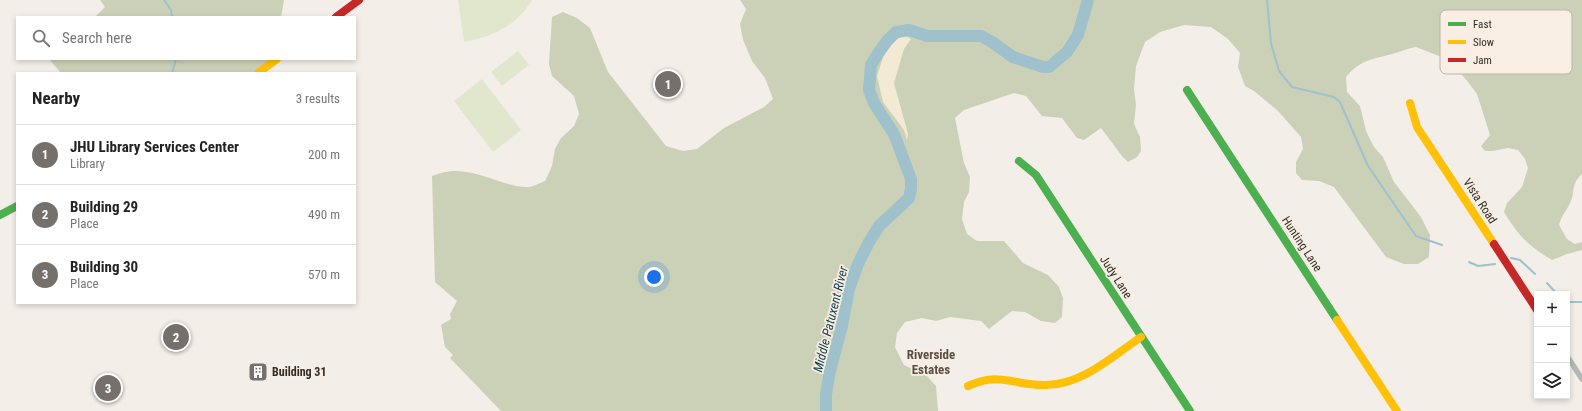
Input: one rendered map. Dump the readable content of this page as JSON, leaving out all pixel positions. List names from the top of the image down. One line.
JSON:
{"streets":{"street":["Vista Road","Hunting Lane","Judy Lane"]},"districts":["Riverside Estates"],"water":["Middle Patuxent River"],"places":{"building":["Building 31"]},"legend":["Fast","Slow","Jam"],"page":{"search":"Search here","pins":["1","2","3"],"heading":["Nearby","3 results"],"list":[{"mark":"1","name":"JHU Library Services Center","note":"Library","value":"200 m"},{"mark":"2","name":"Building 29","note":"Place","value":"490 m"},{"mark":"3","name":"Building 30","note":"Place","value":"570 m"}],"map_buttons":["+","−"]}}
